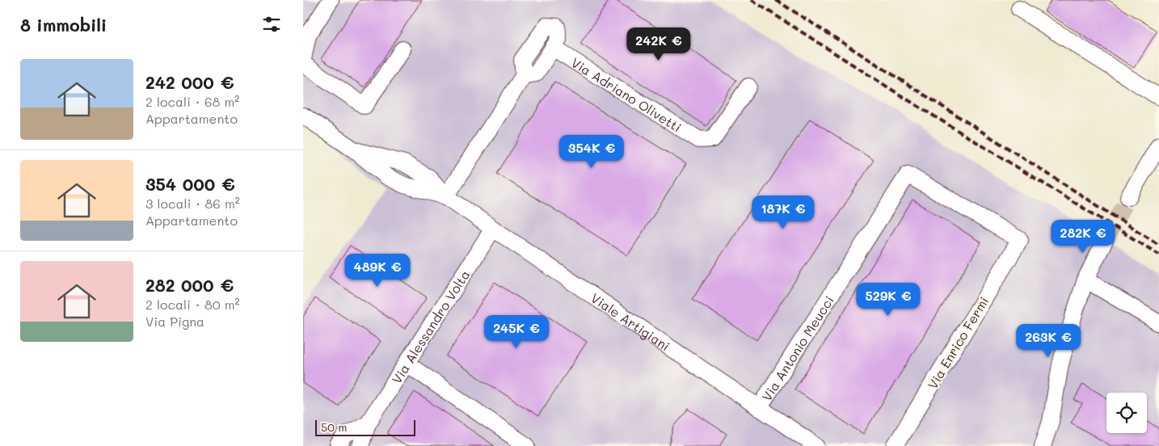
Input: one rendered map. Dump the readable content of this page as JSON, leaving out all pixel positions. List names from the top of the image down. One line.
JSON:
{"streets":{"street":["Via Adriano Olivetti","Viale Artigiani","Via Alessandro Volta","Via Enrico Fermi","Via Antonio Meucci"]},"crossings":[["Viale Artigiani","Via Alessandro Volta"],["Viale Artigiani","Via Antonio Meucci"],["Via Enrico Fermi","Via Antonio Meucci"]],"scale_bar":"50 m","page":{"heading":"8 immobili","price":["242K €","354K €","187K €","282K €","489K €","529K €","245K €","263K €"],"list":[{"name":"242 000 €","note":"2 locali · 68 m² · Appartamento"},{"name":"354 000 €","note":"3 locali · 86 m² · Appartamento"},{"name":"282 000 €","note":"2 locali · 80 m² · Via Pigna"}],"scale":"50 m"}}
